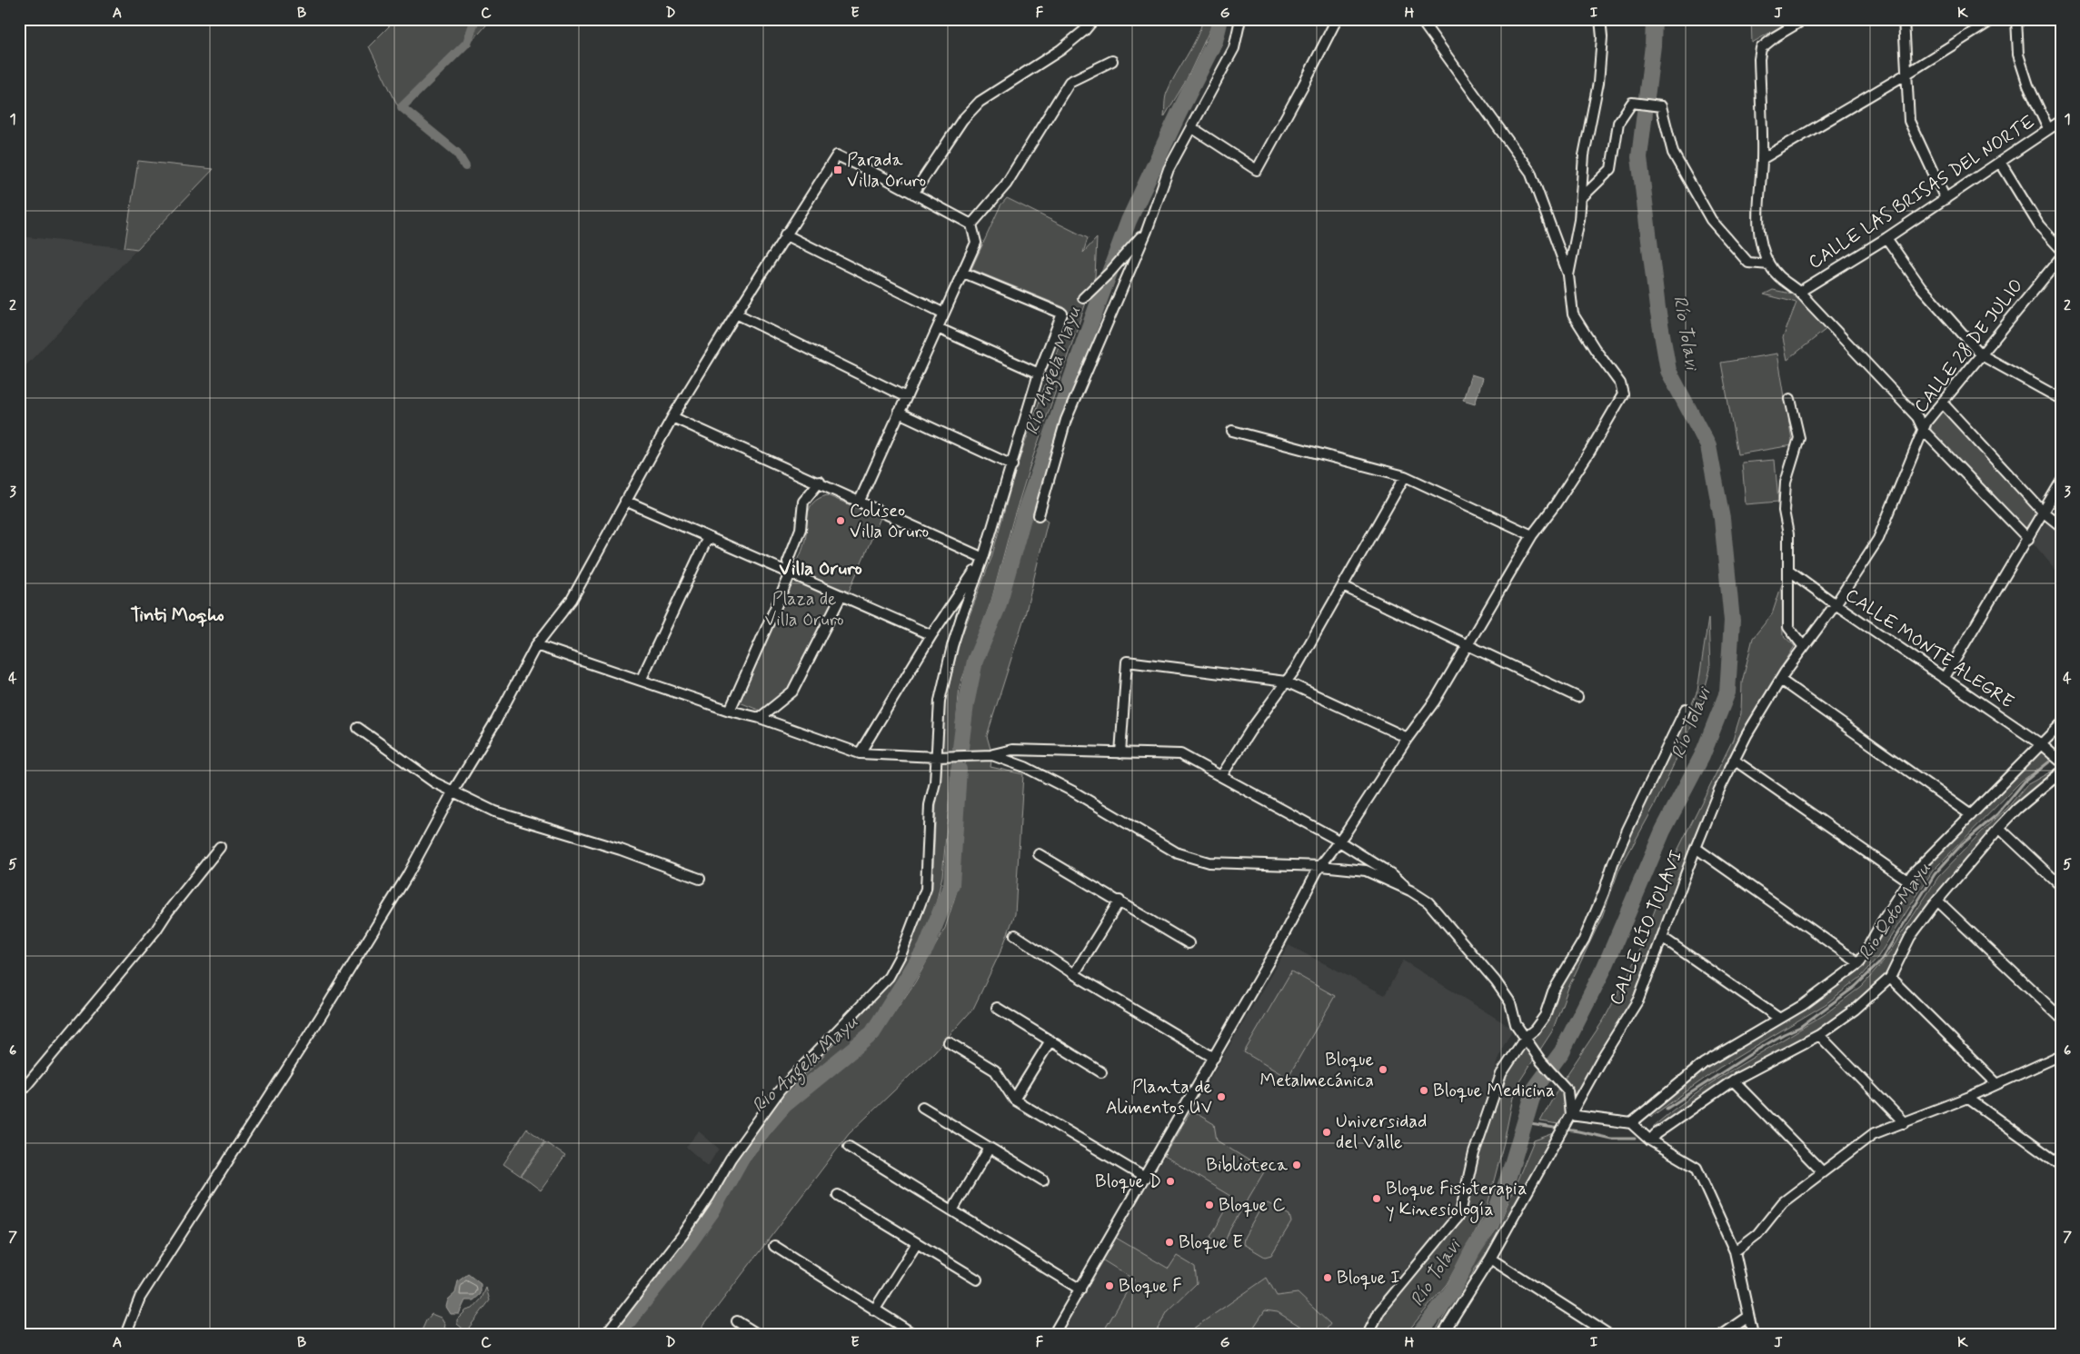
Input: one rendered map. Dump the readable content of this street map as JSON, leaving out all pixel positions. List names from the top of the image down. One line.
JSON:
{"streets":{"street":["CALLE LAS BRISAS DEL NORTE","CALLE 28 DE JULIO","CALLE MONTE ALEGRE","CALLE RÍO TOLAVI"]},"crossings":[["CALLE 28 DE JULIO","CALLE MONTE ALEGRE"],["CALLE 28 DE JULIO","CALLE RÍO TOLAVI"],["CALLE MONTE ALEGRE","CALLE RÍO TOLAVI"]],"districts":["Villa Oruro","Tinti Moqho"],"water":["Río Tolavi","Río Angela Mayu","Rio Qoto Mayu"],"parks":["Plaza de Villa Oruro"],"places":{"transit":["Parada Villa Oruro"],"other":["Coliseo Villa Oruro","Bloque Metalmecánica","Bloque Medicina","Planta de Alimentos UV","Universidad del Valle","Biblioteca","Bloque D","Bloque Fisioterapia y Kinesiología","Bloque C","Bloque E","Bloque I","Bloque F"]},"grid":{"columns":["A","B","C","D","E","F","G","H","I","J","K"],"rows":["1","2","3","4","5","6","7"]}}
